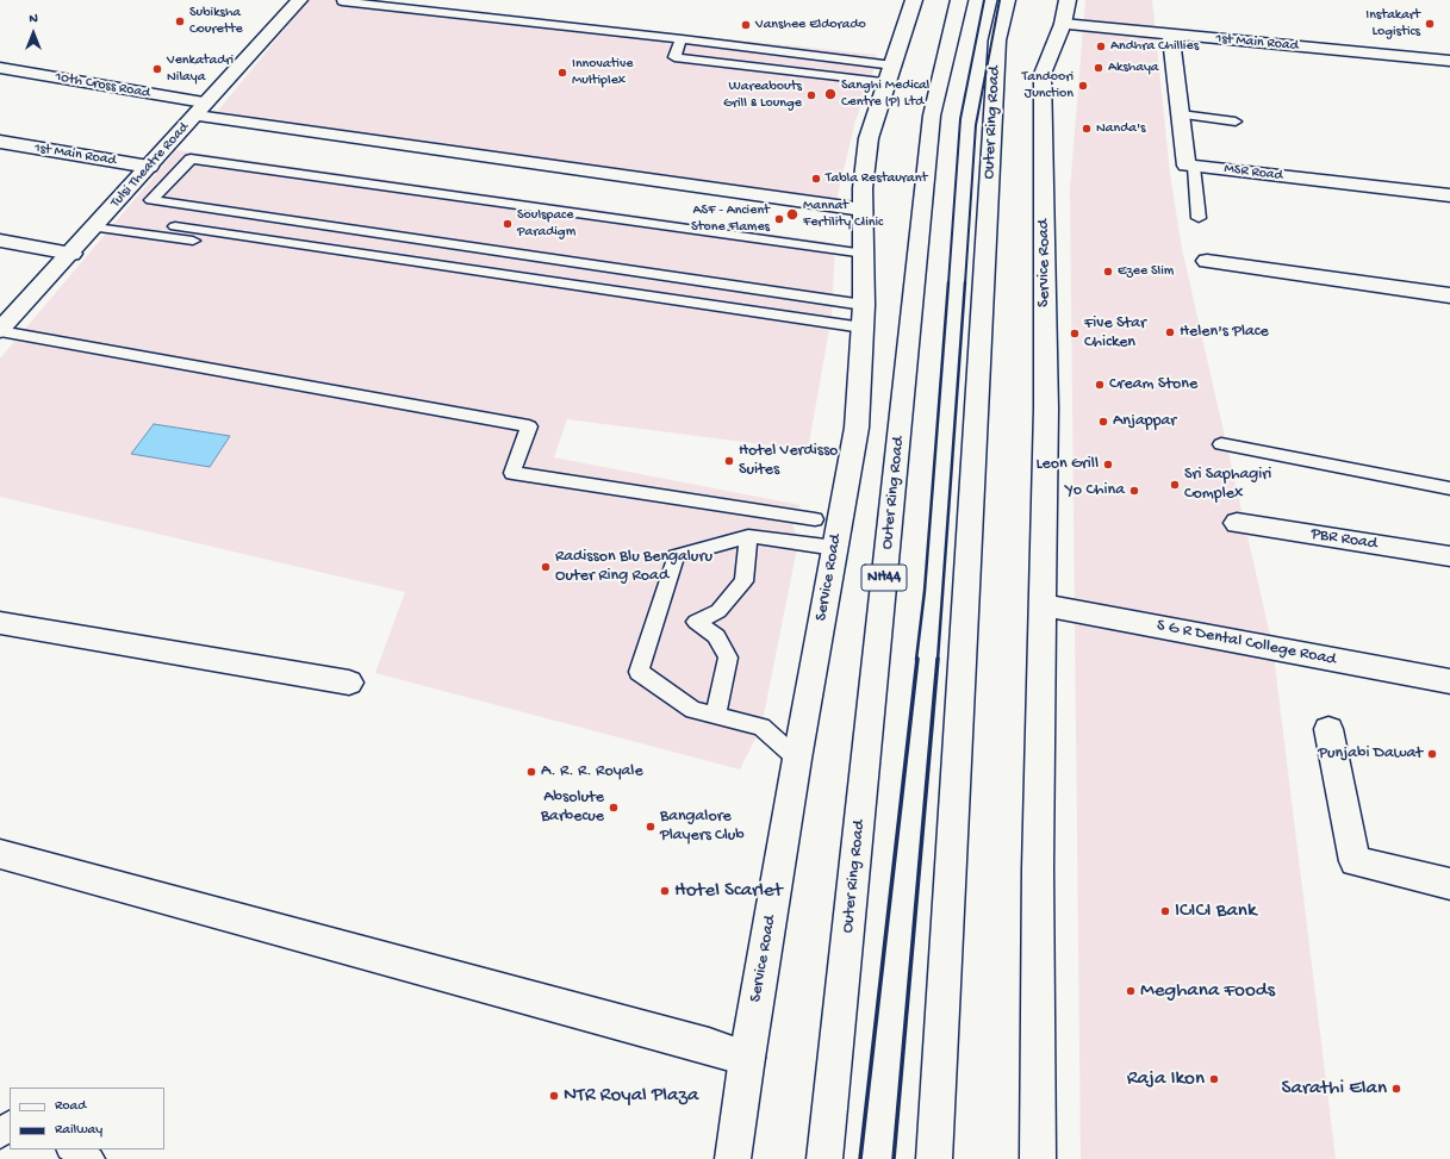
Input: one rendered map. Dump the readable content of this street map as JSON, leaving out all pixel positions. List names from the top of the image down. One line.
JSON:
{"streets":{"main road":["1st Main Road","10th Cross Road","Outer Ring Road","Tulsi Theatre Road","MSR Road","Service Road","PBR Road","NH44","S G R Dental College Road"]},"crossings":[["1st Main Road","Tulsi Theatre Road"],["1st Main Road","Service Road"],["10th Cross Road","Tulsi Theatre Road"],["10th Cross Road","Service Road"],["Service Road","S G R Dental College Road"]],"places":["Subiksha Courette","Instakart Logistics","Vanshee Eldorado","Andhra Chillies","Akshaya","Venkatadri Nilaya","Innovative Multiplex","Tandoori Junction","Sanghi Medical Centre (P) Ltd","Wareabouts Grill & Lounge","Nanda's","Tabla Restaurant","Mannat Fertility Clinic","ASF - Ancient Stone Flames","Soulspace Paradigm","Ezee Slim","Helen's Place","Five Star Chicken","Cream Stone","Anjappar","Hotel Verdisso Suites","Leon Grill","Sri Saphagiri Complex","Yo China","Radisson Blu Bengaluru Outer Ring Road","Punjabi Dawat","A. R. R. Royale","Absolute Barbecue","Bangalore Players Club","Hotel Scarlet","ICICI Bank","Meghana Foods","Raja Ikon","Sarathi Elan","NTR Royal Plaza"],"legend":["Road","Railway"],"north":"top"}
